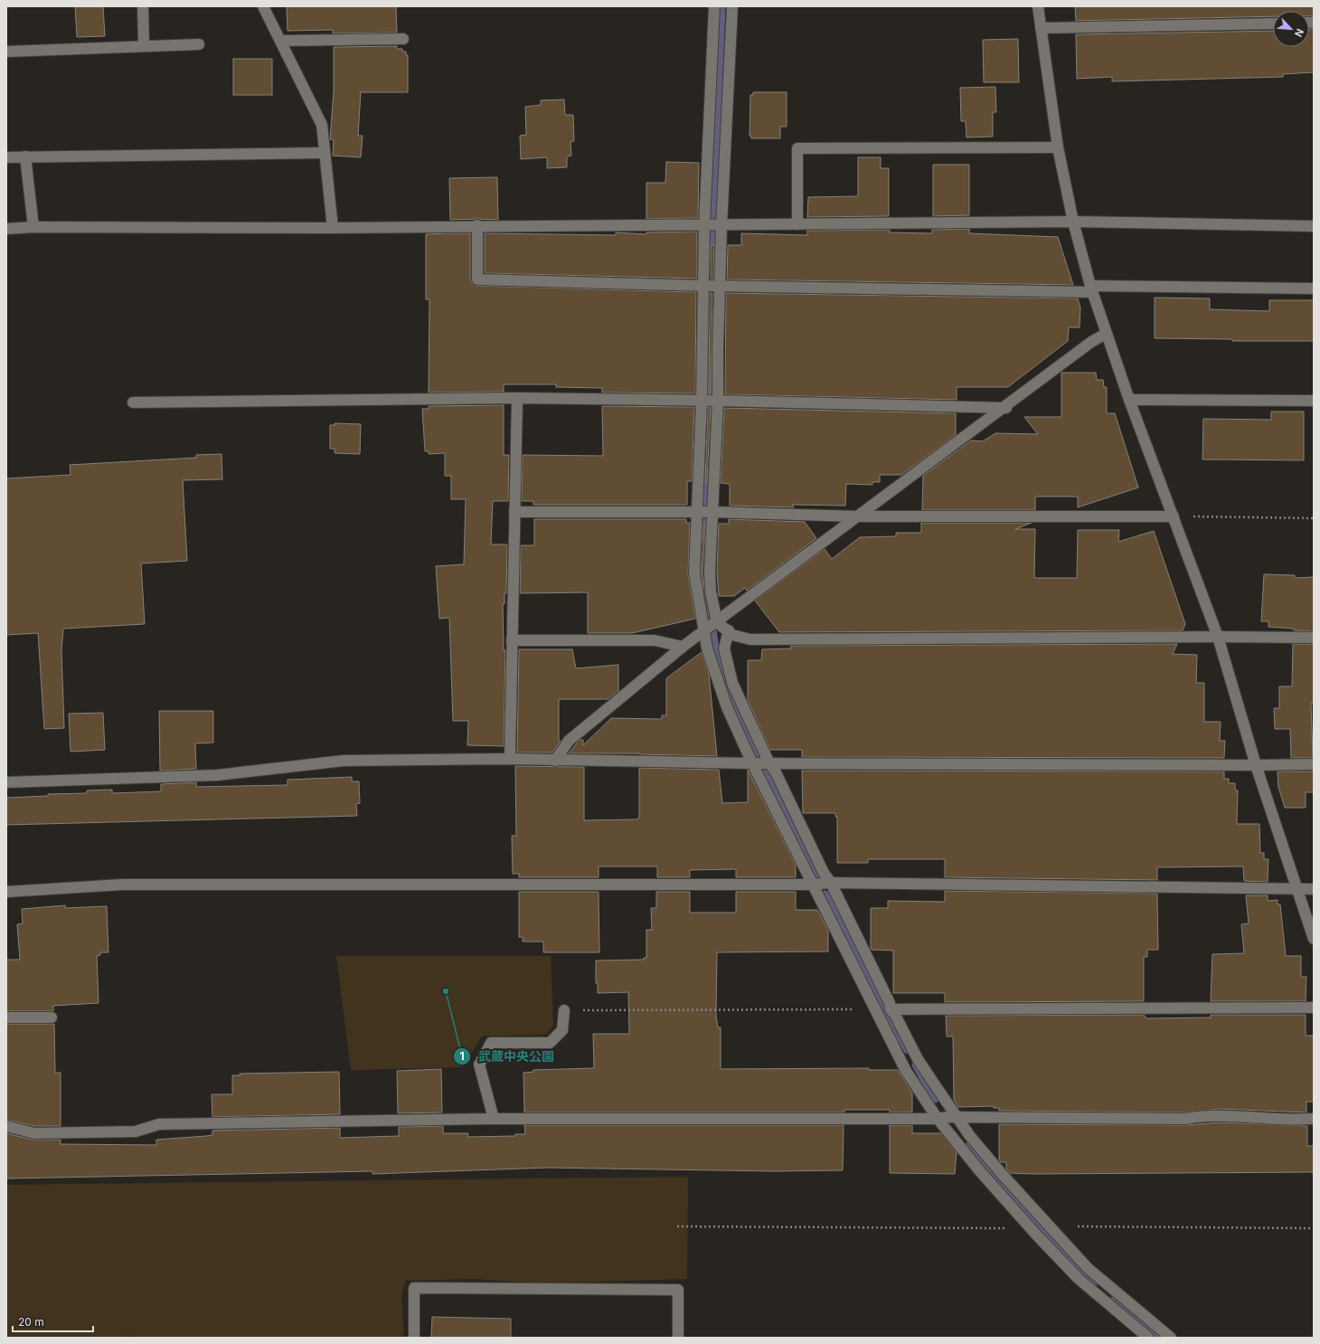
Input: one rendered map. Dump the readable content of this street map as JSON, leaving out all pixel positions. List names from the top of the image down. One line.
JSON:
{"places":["武蔵中央公園"],"scale_bar":"20 m","north":"bottom right"}
